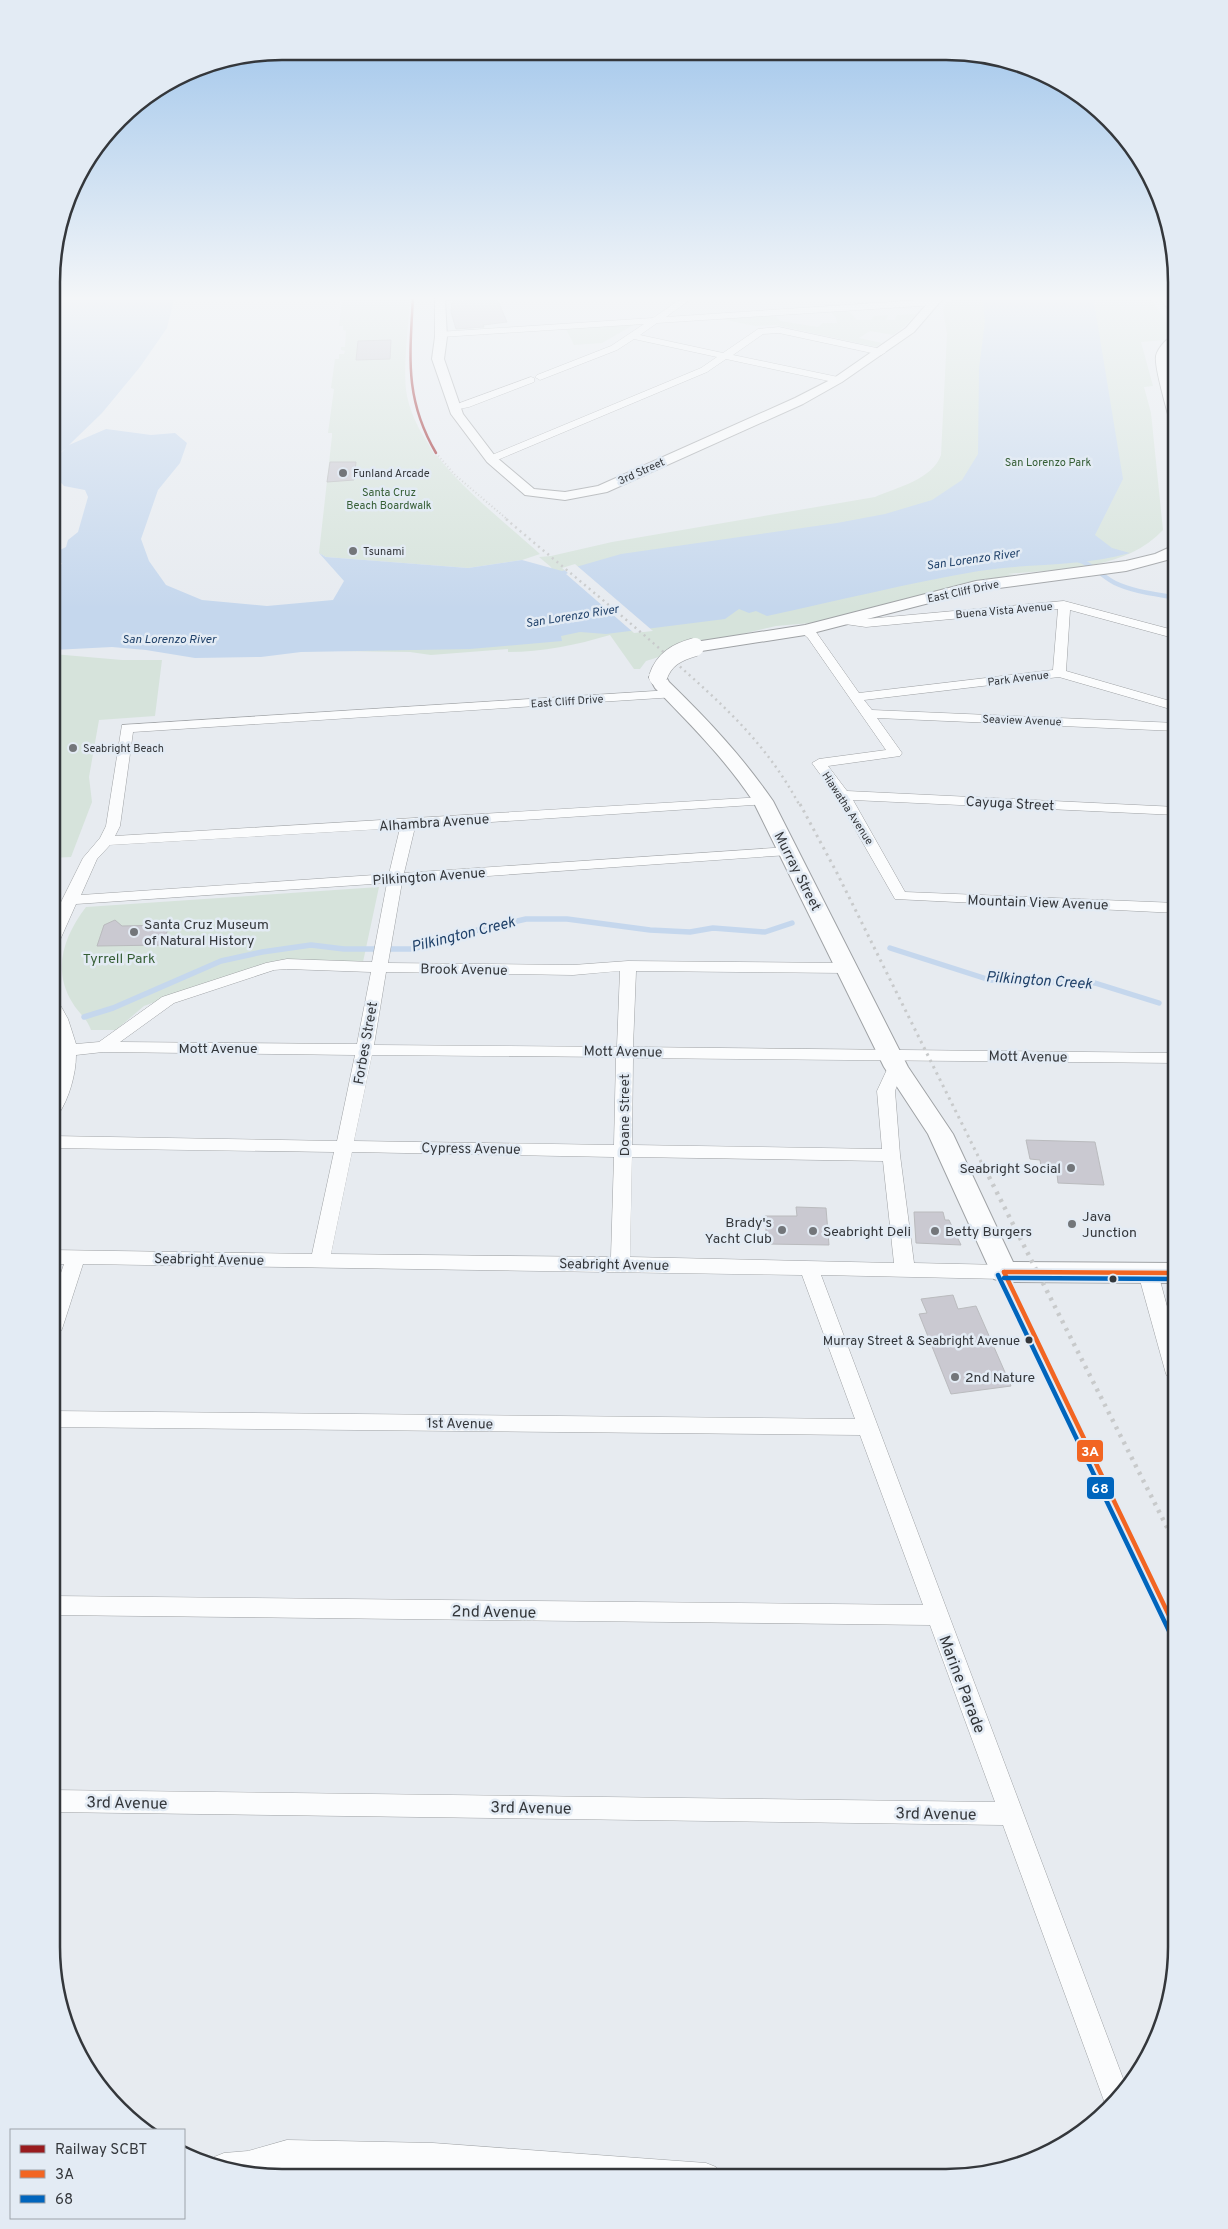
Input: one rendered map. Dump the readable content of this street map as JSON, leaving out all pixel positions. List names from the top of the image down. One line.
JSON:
{"streets":{"main road":["East Cliff Drive","Murray Street","Seabright Avenue"],"street":["3rd Street","Buena Vista Avenue","Park Avenue","Seaview Avenue","Cayuga Street","Hiawatha Avenue","Alhambra Avenue","Pilkington Avenue","Mountain View Avenue","Brook Avenue","Forbes Street","Mott Avenue","Doane Street","Cypress Avenue","1st Avenue","2nd Avenue","Marine Parade","3rd Avenue"]},"crossings":[["East Cliff Drive","Buena Vista Avenue"],["East Cliff Drive","Hiawatha Avenue"],["East Cliff Drive","Alhambra Avenue"],["East Cliff Drive","Murray Street"],["East Cliff Drive","Pilkington Avenue"],["Park Avenue","Hiawatha Avenue"],["Seaview Avenue","Hiawatha Avenue"],["Cayuga Street","Hiawatha Avenue"],["Hiawatha Avenue","Mountain View Avenue"],["Alhambra Avenue","Murray Street"],["Alhambra Avenue","Forbes Street"],["Murray Street","Pilkington Avenue"],["Murray Street","Brook Avenue"],["Murray Street","Mott Avenue"],["Murray Street","Seabright Avenue"],["Pilkington Avenue","Forbes Street"],["Brook Avenue","Forbes Street"],["Brook Avenue","Mott Avenue"],["Brook Avenue","Doane Street"],["Forbes Street","Mott Avenue"],["Forbes Street","Cypress Avenue"],["Forbes Street","Seabright Avenue"],["Mott Avenue","Doane Street"],["Doane Street","Cypress Avenue"],["Doane Street","Seabright Avenue"],["Seabright Avenue","Marine Parade"],["1st Avenue","Marine Parade"],["2nd Avenue","Marine Parade"],["Marine Parade","3rd Avenue"]],"water":["San Lorenzo River","Pilkington Creek"],"parks":["San Lorenzo Park","Santa Cruz Beach Boardwalk","Tyrrell Park"],"places":["Funland Arcade","Tsunami","Seabright Beach","Santa Cruz Museum of Natural History","Seabright Social","Java Junction","Brady's Yacht Club","Seabright Deli","Betty Burgers","Murray Street & Seabright Avenue","2nd Nature"],"lines":["rail line SCBT","transit line 3A","transit line 68"],"legend":["Railway SCBT","3A","68"]}
